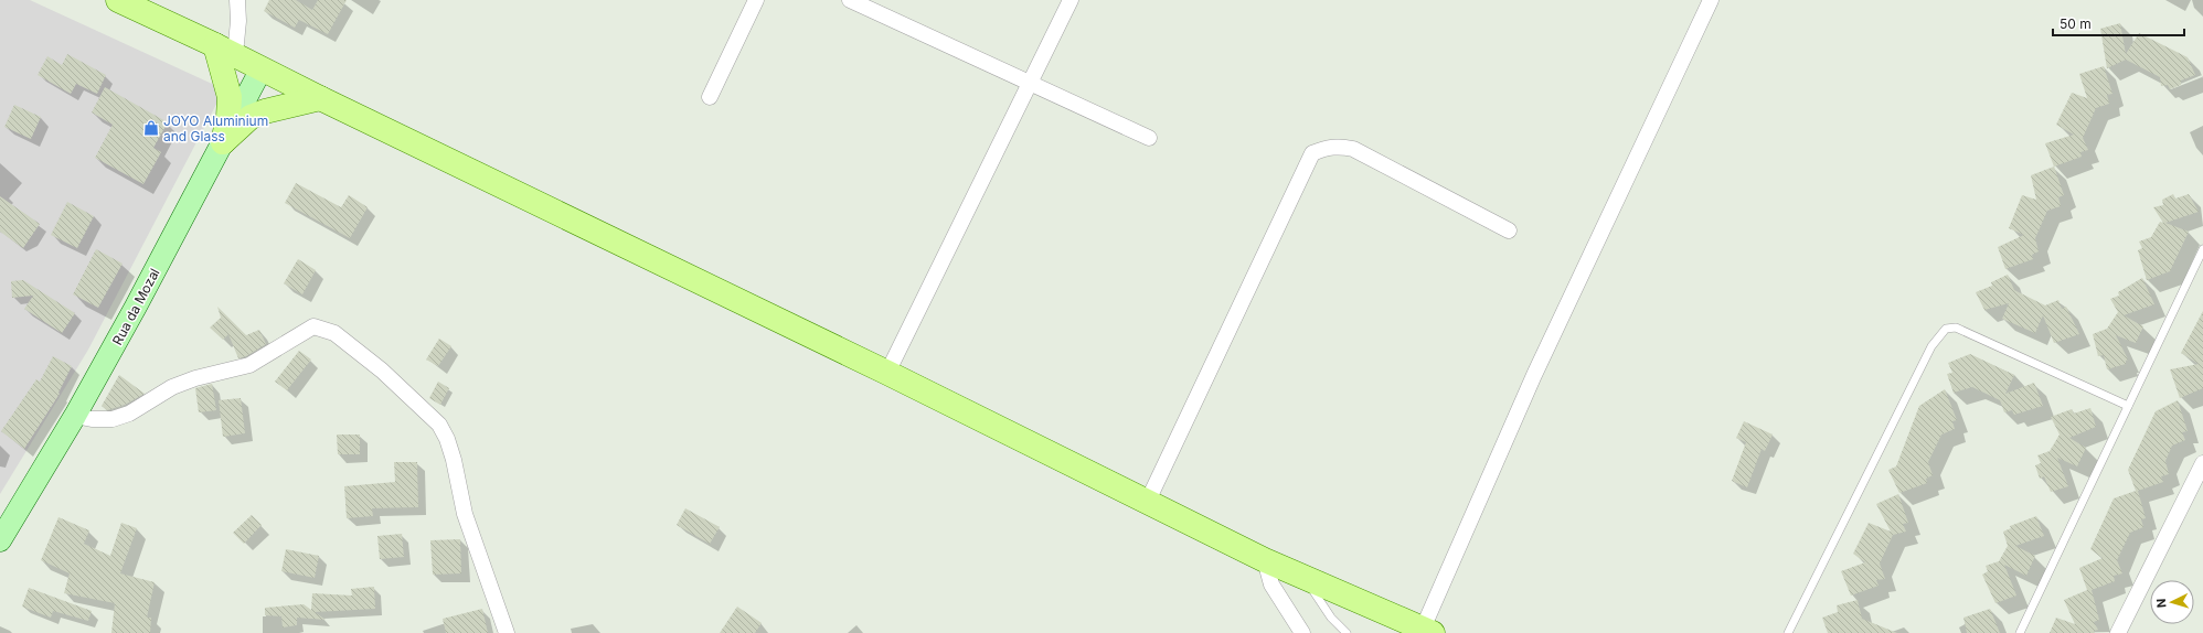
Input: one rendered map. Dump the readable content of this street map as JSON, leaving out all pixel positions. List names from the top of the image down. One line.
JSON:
{"streets":{"main road":["Rua da Mozal"]},"places":{"shop":["JOYO Aluminium and Glass"]},"scale_bar":"50 m","north":"left"}
